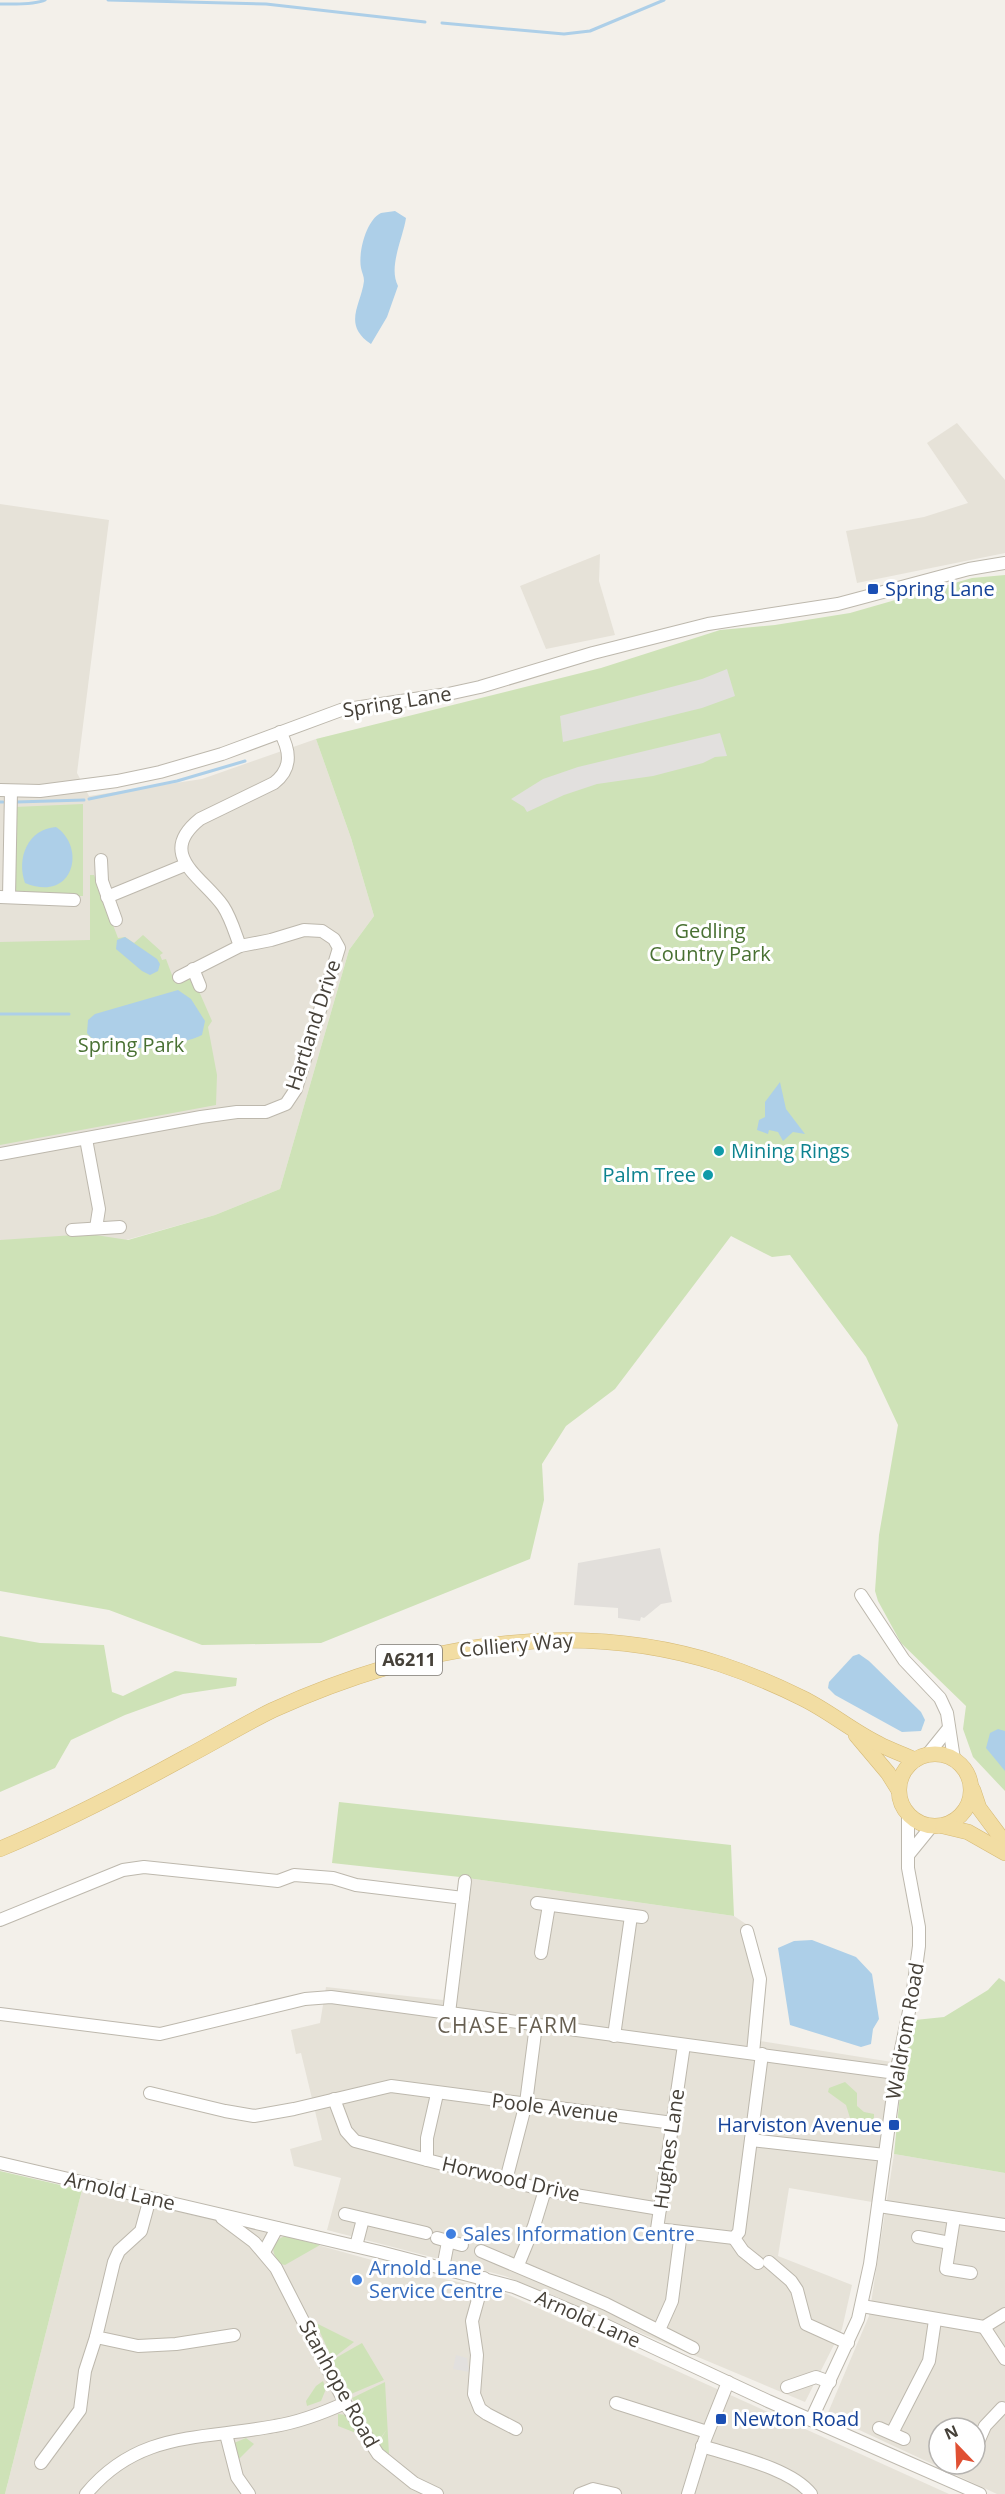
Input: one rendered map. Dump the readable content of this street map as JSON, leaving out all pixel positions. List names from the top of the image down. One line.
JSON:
{"streets":{"main road":["Colliery Way","A6211"],"street":["Spring Lane","Hartland Drive","Waldrom Road","Poole Avenue","Hughes Lane","Horwood Drive","Arnold Lane","Stanhope Road"]},"crossings":[["Colliery Way","Waldrom Road"],["Waldrom Road","Arnold Lane"],["Poole Avenue","Hughes Lane"],["Poole Avenue","Horwood Drive"],["Hughes Lane","Horwood Drive"],["Arnold Lane","Stanhope Road"]],"districts":["CHASE FARM"],"parks":["Gedling Country Park","Spring Park"],"places":{"transit":["Spring Lane","Harviston Avenue","Newton Road"],"other":["Mining Rings","Palm Tree","Sales Information Centre","Arnold Lane Service Centre"]},"north":"top left"}
